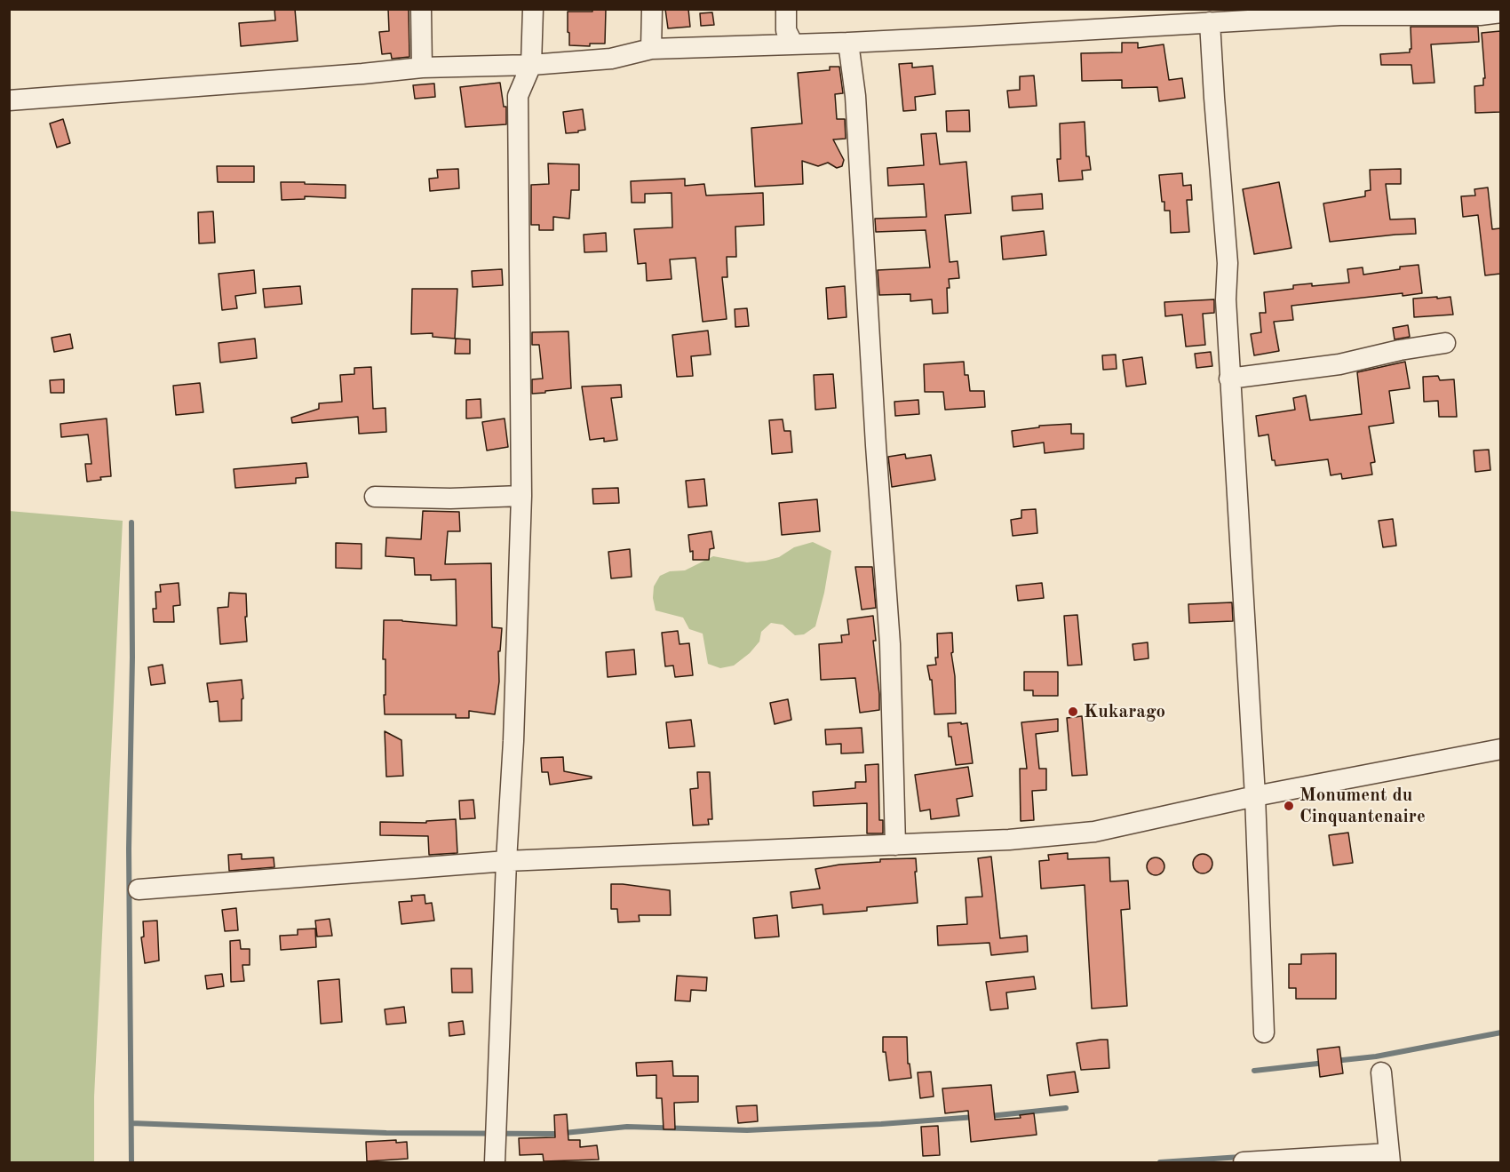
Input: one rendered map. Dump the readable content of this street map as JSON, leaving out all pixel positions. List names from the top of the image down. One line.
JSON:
{"places":["Kukarago","Monument du Cinquantenaire"]}
